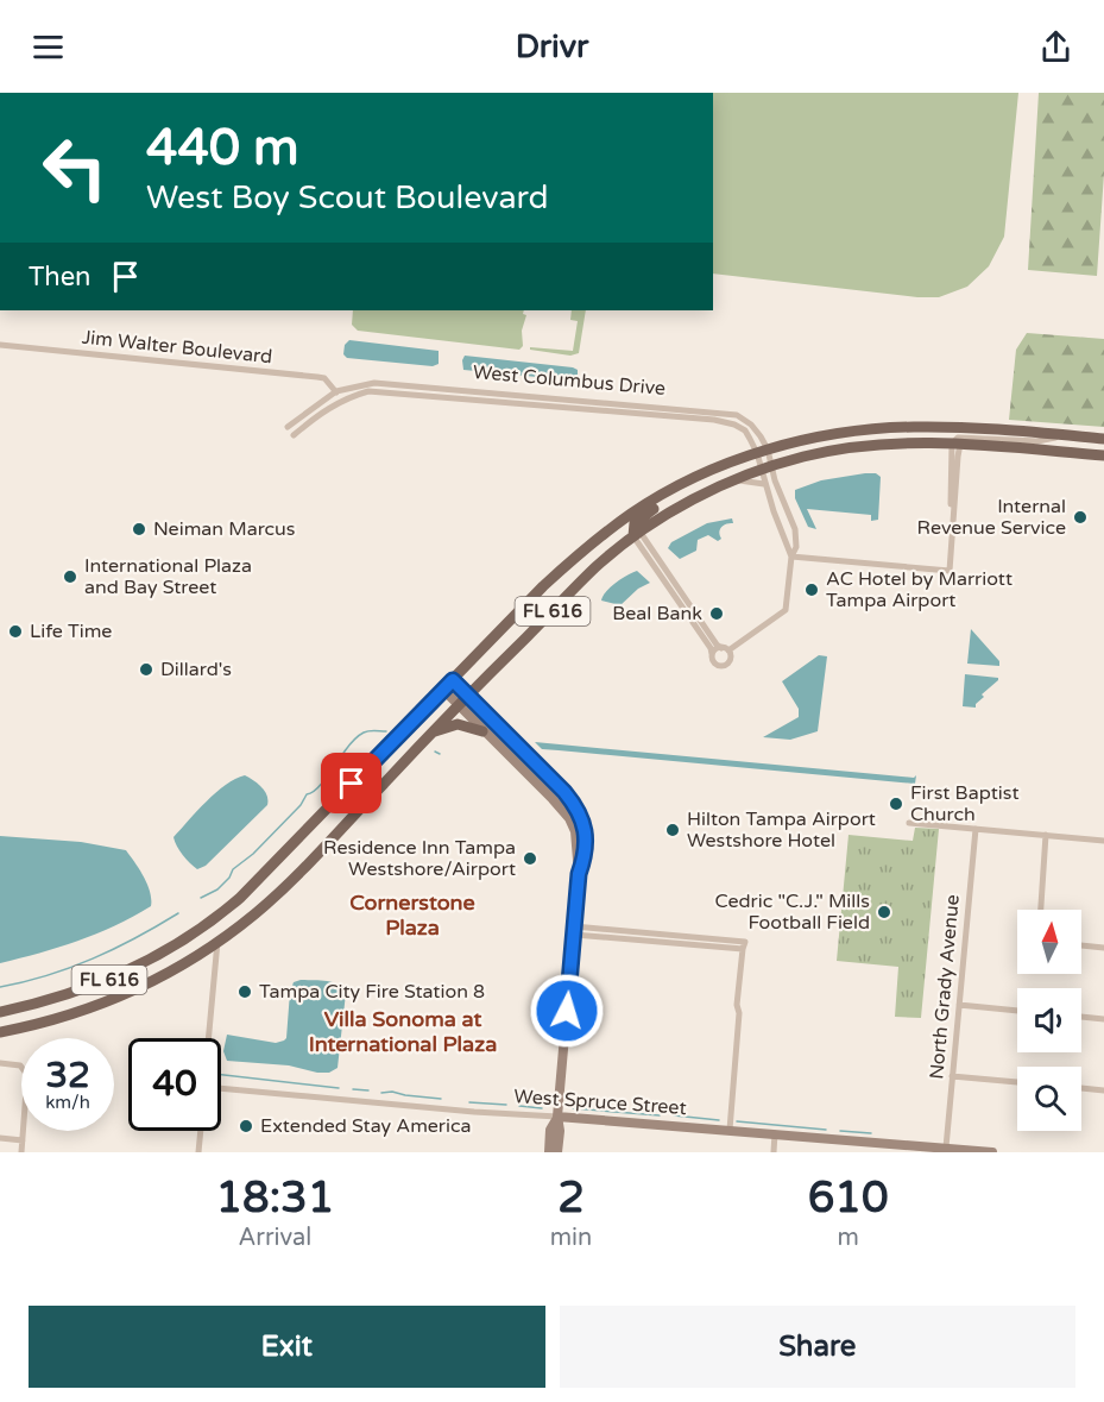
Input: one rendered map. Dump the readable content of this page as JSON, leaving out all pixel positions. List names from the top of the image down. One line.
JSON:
{"streets":{"main road":["FL 616"],"street":["Jim Walter Boulevard","West Columbus Drive","North Grady Avenue","West Spruce Street"]},"crossings":[["Jim Walter Boulevard","West Columbus Drive"],["West Columbus Drive","FL 616"],["North Grady Avenue","West Spruce Street"]],"districts":["Cornerstone Plaza","Villa Sonoma at International Plaza"],"places":["Internal Revenue Service","Neiman Marcus","International Plaza and Bay Street","AC Hotel by Marriott Tampa Airport","Beal Bank","Life Time","Dillard's","First Baptist Church","Hilton Tampa Airport Westshore Hotel","Residence Inn Tampa Westshore/Airport","Cedric \"C.J.\" Mills Football Field","Tampa City Fire Station 8","Extended Stay America"],"north":"top","page":{"header":"Drivr","turn":["440 m","West Boy Scout Boulevard"],"then":"Then","speed":"32 km/h","limit":"40","eta":["18:31","Arrival","2","min","610","m"],"buttons":["Exit","Share"]}}
